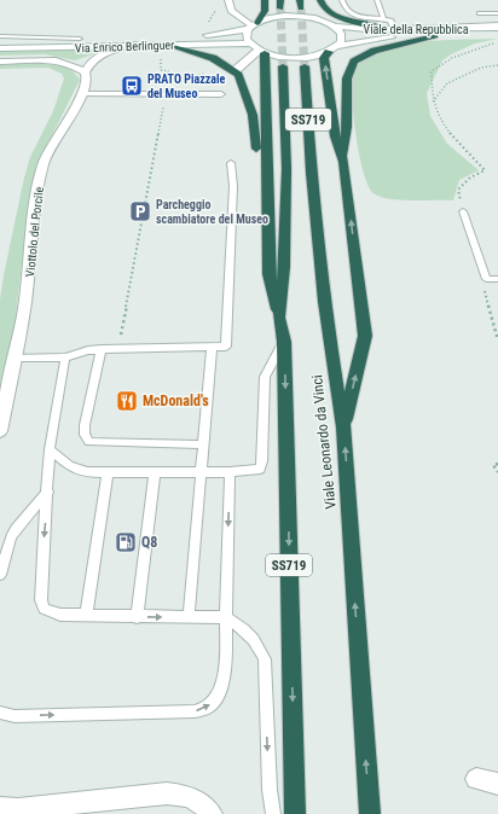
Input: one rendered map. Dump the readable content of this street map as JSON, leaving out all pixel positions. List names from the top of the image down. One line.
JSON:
{"streets":{"highway":["SS719","Viale Leonardo da Vinci"],"main road":["Viale della Repubblica","Via Enrico Berlinguer","Viottolo del Porcile"]},"crossings":[["Viale della Repubblica","Via Enrico Berlinguer"]],"places":{"bus stop":["PRATO Piazzale del Museo"],"parking":["Parcheggio scambiatore del Museo"],"restaurant":["McDonald's"],"fuel station":["Q8"]}}
